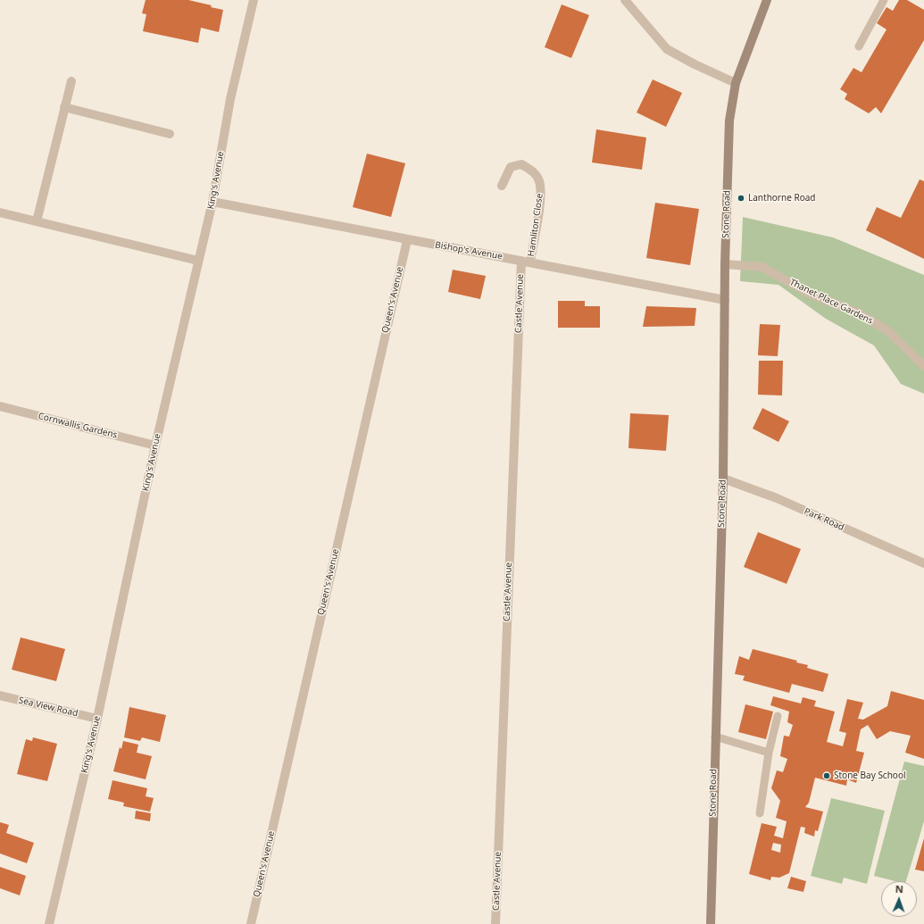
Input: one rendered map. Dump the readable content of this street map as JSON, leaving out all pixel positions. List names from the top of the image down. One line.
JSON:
{"streets":{"main road":["Stone Road"],"street":["King's Avenue","Hamliton Close","Bishop's Avenue","Queen's Avenue","Thanet Place Gardens","Castle Avenue","Cornwallis Gardens","Park Road","Sea View Road"]},"crossings":[["King's Avenue","Bishop's Avenue"],["King's Avenue","Cornwallis Gardens"],["King's Avenue","Sea View Road"],["Stone Road","Bishop's Avenue"],["Stone Road","Thanet Place Gardens"],["Stone Road","Park Road"],["Hamliton Close","Bishop's Avenue"],["Bishop's Avenue","Queen's Avenue"],["Bishop's Avenue","Castle Avenue"]],"places":["Lanthorne Road","Stone Bay School"],"north":"top"}
